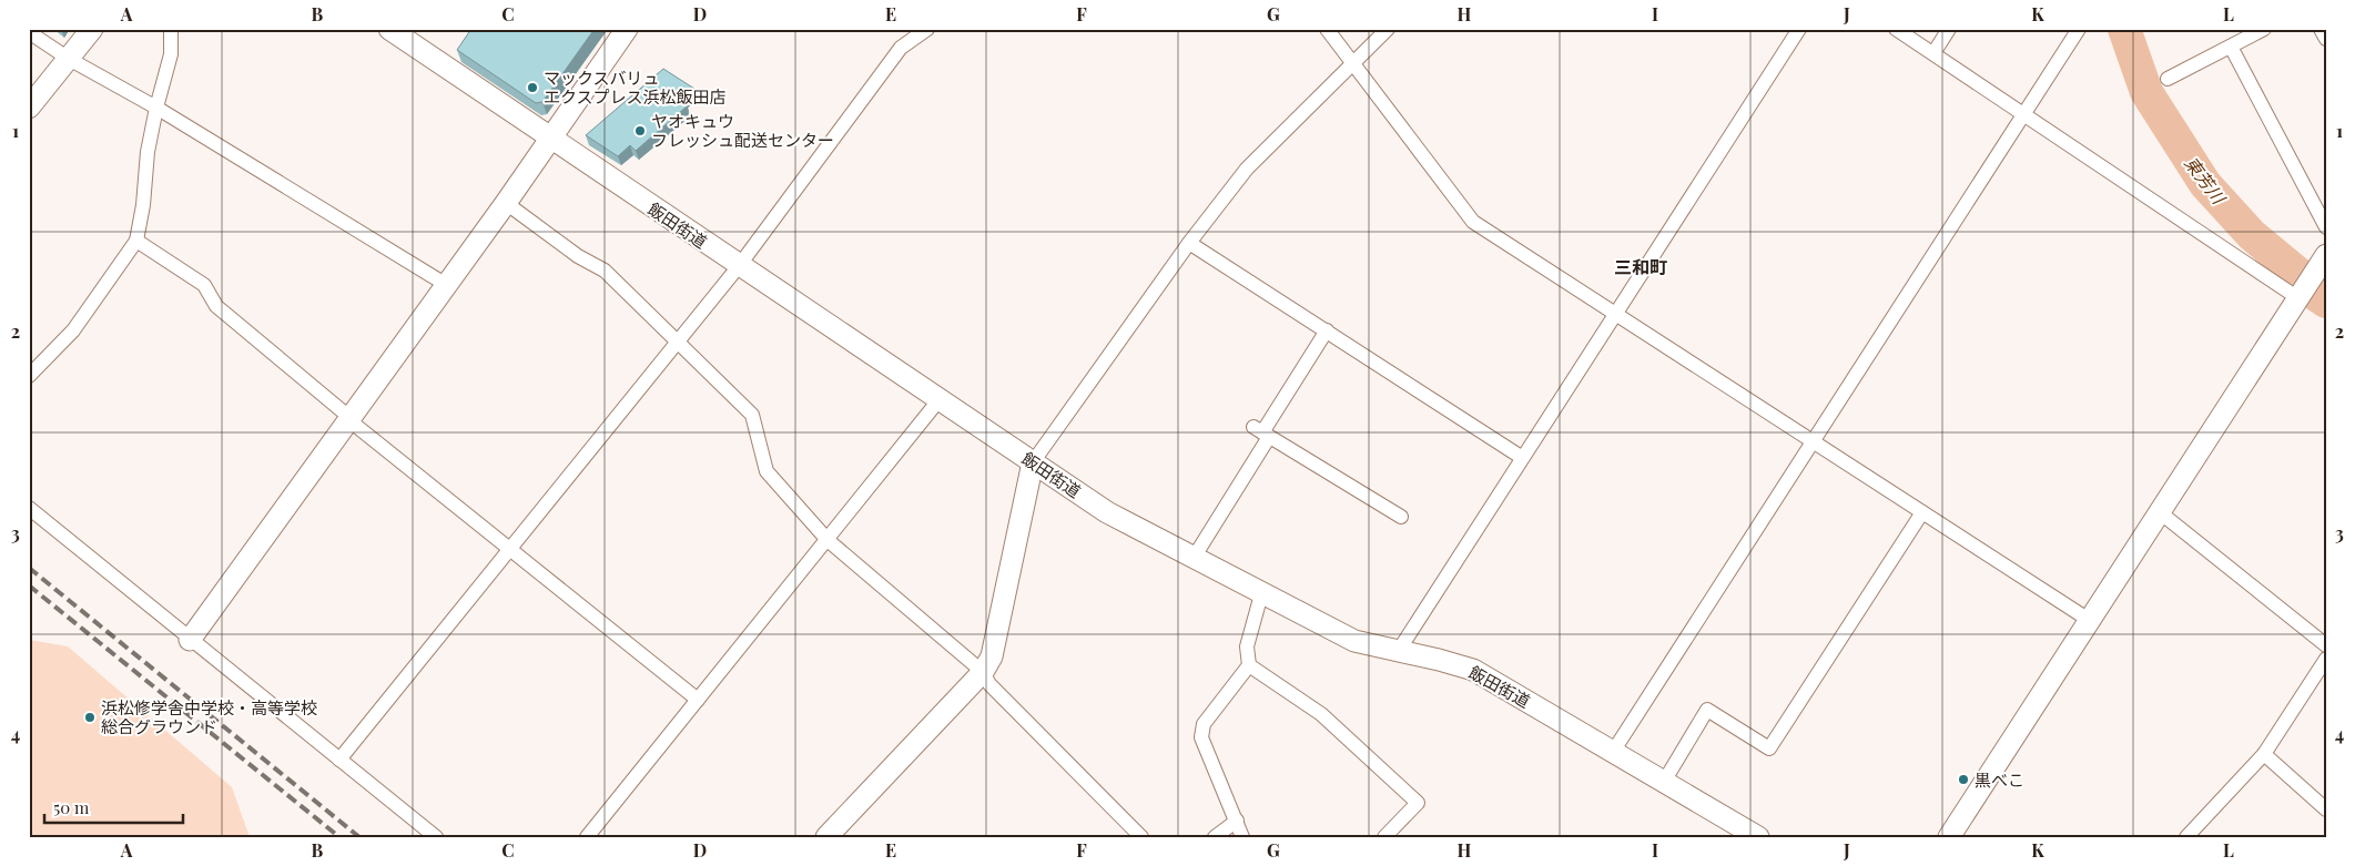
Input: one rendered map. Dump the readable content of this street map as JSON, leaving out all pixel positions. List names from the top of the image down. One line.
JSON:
{"streets":{"street":["飯田街道"]},"districts":["三和町"],"water":["東芳川"],"places":["マックスバリュ エクスプレス浜松飯田店","ヤオキュウ フレッシュ配送センター","浜松修学舎中学校・高等学校 総合グラウンド","黒べこ"],"scale_bar":"50 m","grid":{"columns":["A","B","C","D","E","F","G","H","I","J","K","L"],"rows":["1","2","3","4"]}}
